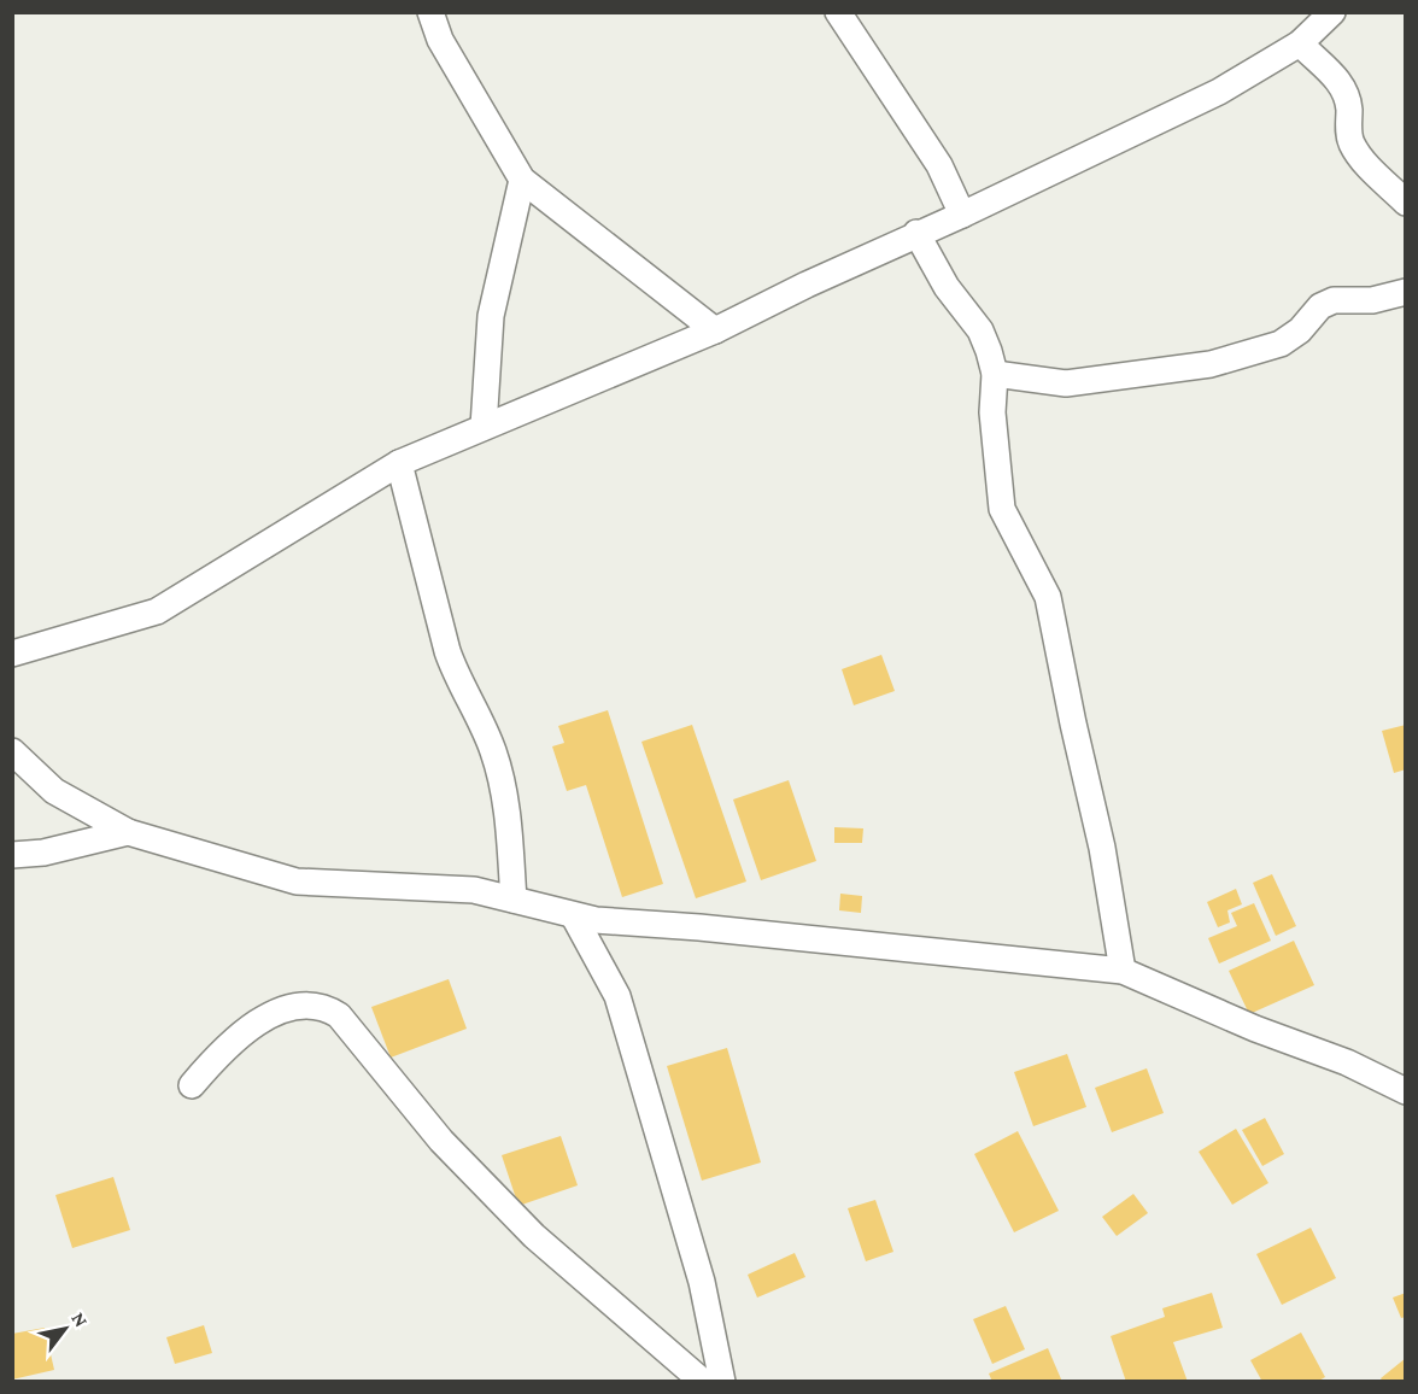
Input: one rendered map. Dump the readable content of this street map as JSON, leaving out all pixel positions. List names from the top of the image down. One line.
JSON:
{"north":"top right"}
